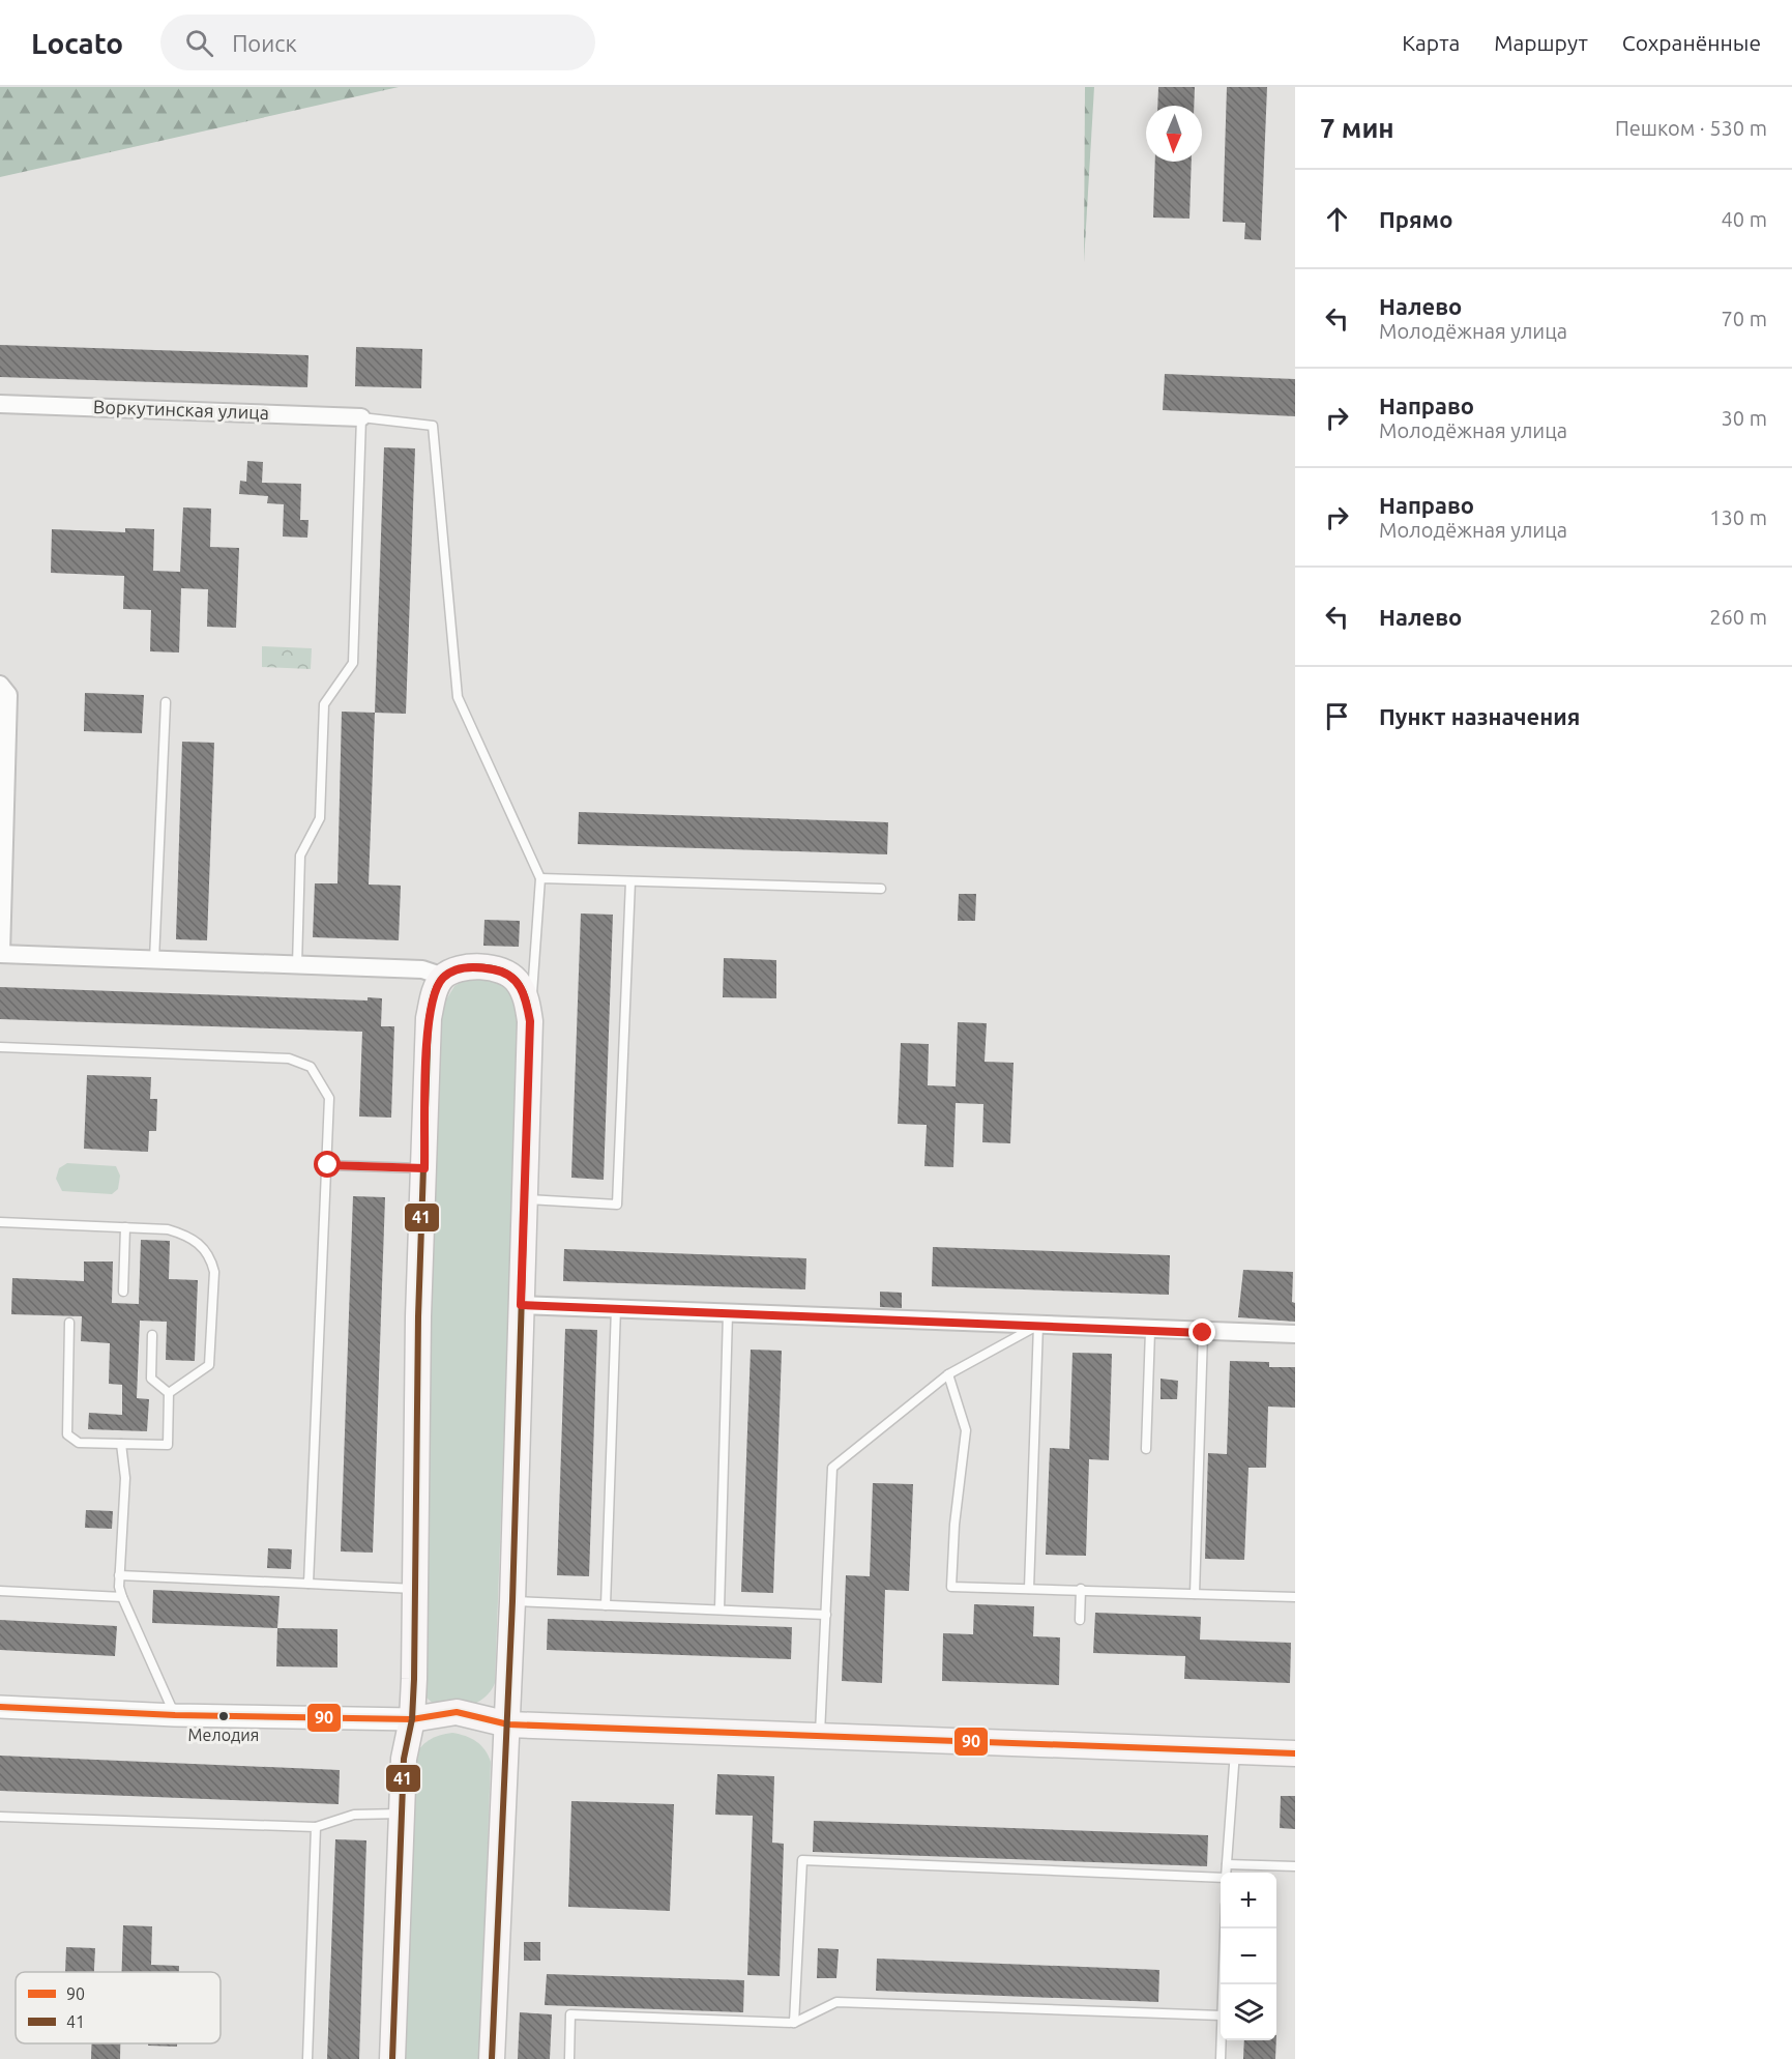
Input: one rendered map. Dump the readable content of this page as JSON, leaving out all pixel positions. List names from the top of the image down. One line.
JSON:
{"streets":{"street":["Воркутинская улица"]},"places":["Мелодия"],"lines":["transit line 41","transit line 90"],"legend":["90","41"],"north":"bottom","page":{"header":"Locato","search":"Поиск","nav":["Карта","Маршрут","Сохранённые"],"heading":["7 мин","Пешком · 530 m"],"list":[["Прямо","40 m"],["Налево","Молодёжная улица","70 m"],["Направо","Молодёжная улица","30 m"],["Направо","Молодёжная улица","130 m"],["Налево","260 m"],"Пункт назначения"],"map_buttons":["+","−"]}}
